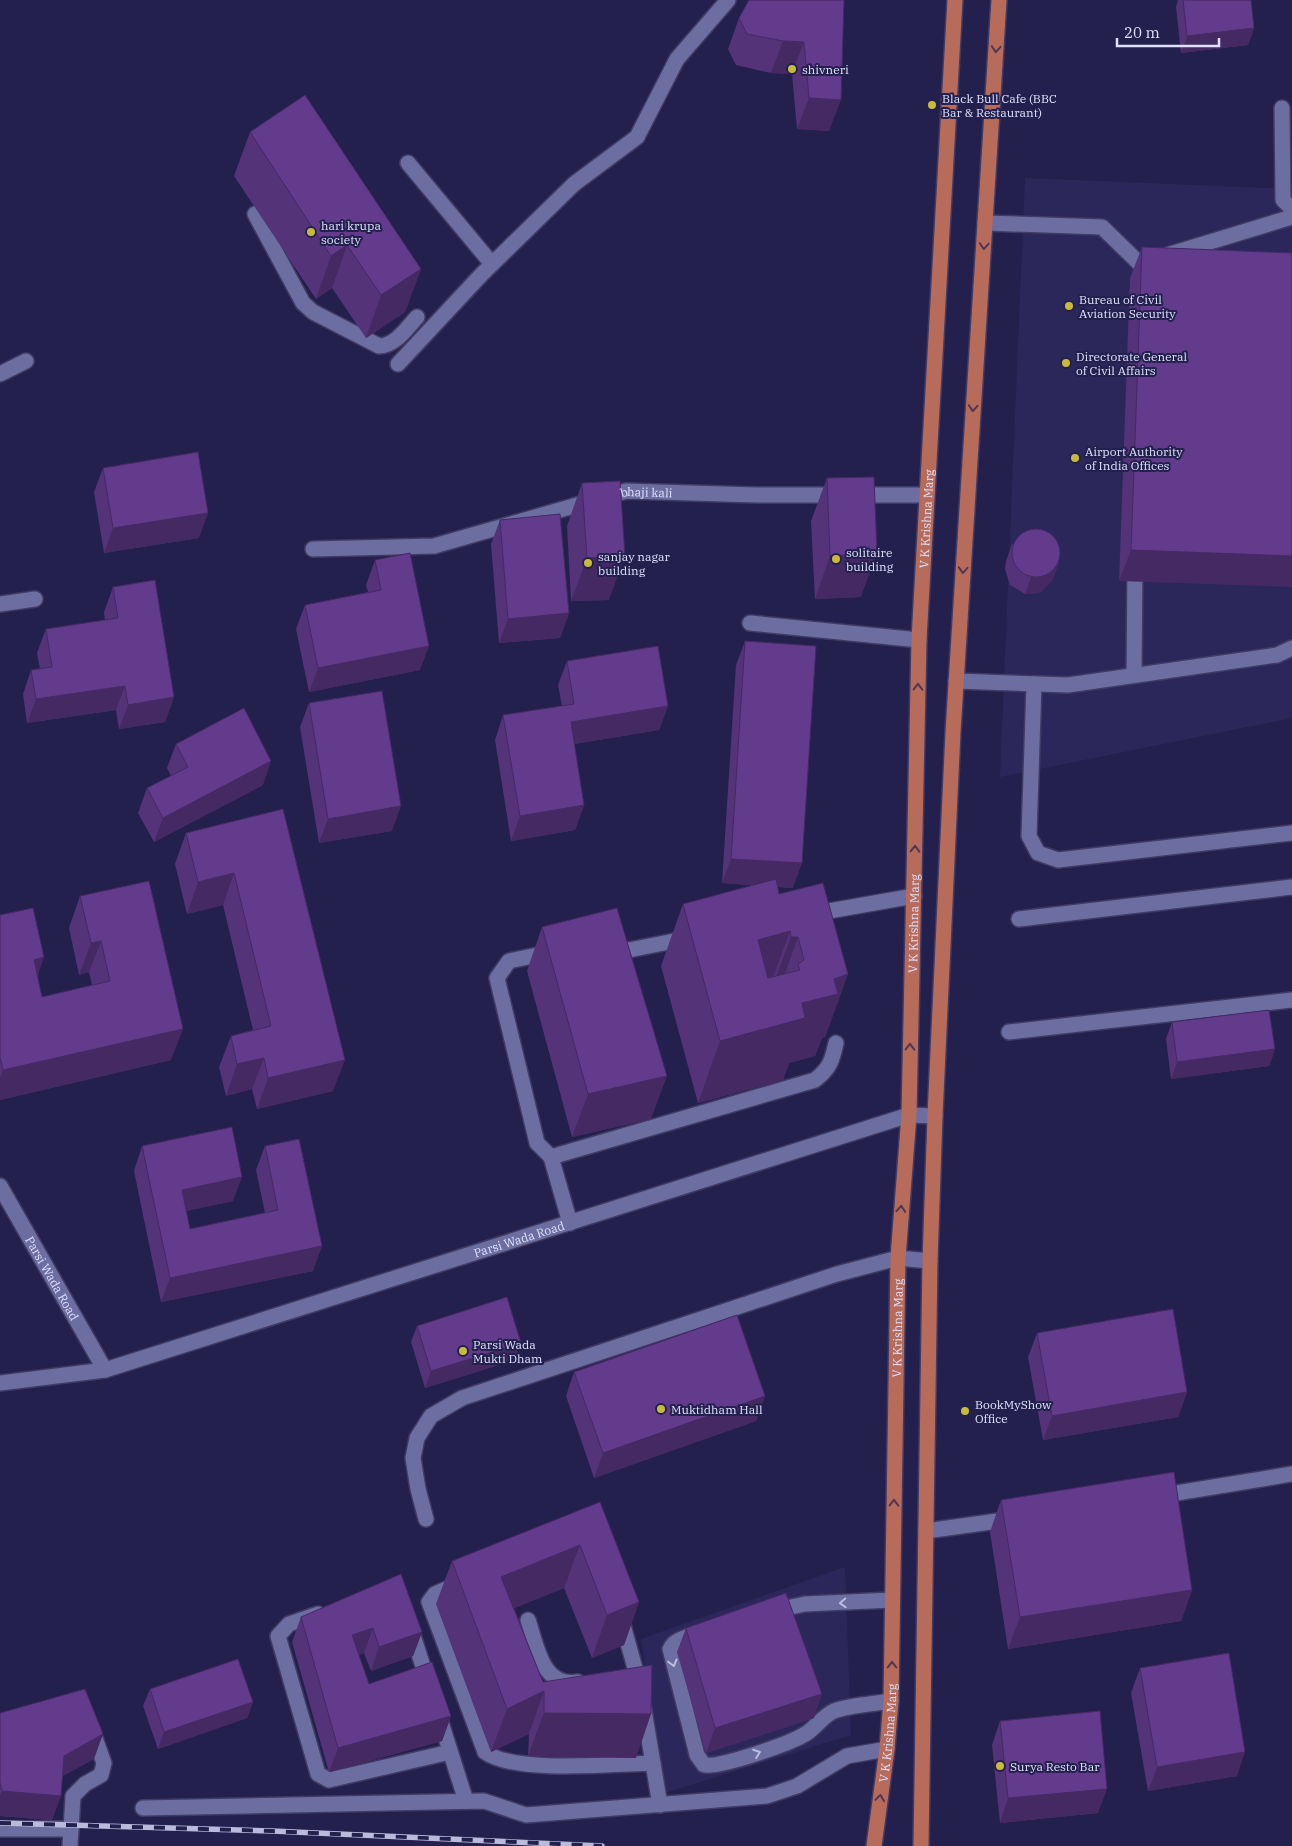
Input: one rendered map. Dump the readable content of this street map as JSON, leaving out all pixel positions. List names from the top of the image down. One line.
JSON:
{"streets":{"main road":["V K Krishna Marg"],"street":["bhaji kali","Parsi Wada Road"]},"crossings":[["bhaji kali","V K Krishna Marg"],["V K Krishna Marg","Parsi Wada Road"]],"places":["shivneri","Black Bull Cafe (BBC Bar & Restaurant)","hari krupa society","Bureau of Civil Aviation Security","Directorate General of Civil Affairs","Airport Authority of India Offices","solitaire building","sanjay nagar building","Parsi Wada Mukti Dham","Muktidham Hall","BookMyShow Office","Surya Resto Bar"],"scale_bar":"20 m"}
